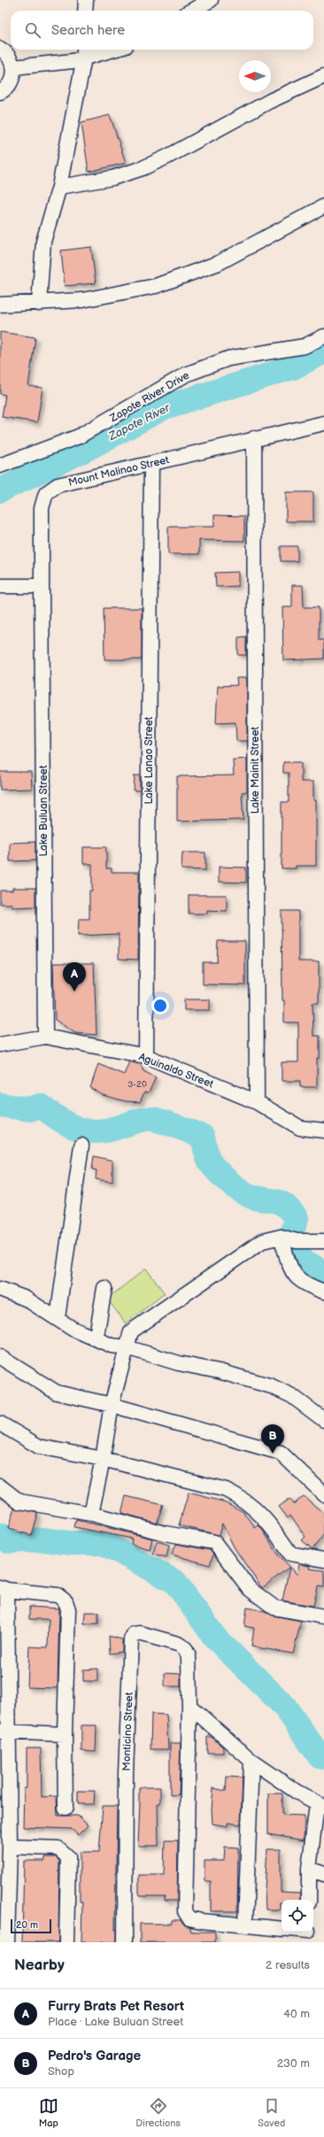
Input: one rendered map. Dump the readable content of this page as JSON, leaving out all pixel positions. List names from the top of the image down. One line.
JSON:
{"streets":{"street":["Zapote River Drive","Mount Malinao Street","Lake Lanao Street","Lake Mainit Street","Lake Buluan Street","Aguinaldo Street","Monticino Street"]},"crossings":[["Mount Malinao Street","Lake Lanao Street"],["Mount Malinao Street","Lake Mainit Street"],["Mount Malinao Street","Lake Buluan Street"],["Lake Lanao Street","Aguinaldo Street"],["Lake Mainit Street","Aguinaldo Street"],["Lake Buluan Street","Aguinaldo Street"]],"water":["Zapote River"],"house_numbers":["3-20"],"scale_bar":"20 m","north":"left","page":{"search":"Search here","pins":["A","B"],"scale":"20 m","heading":["Nearby","2 results"],"list":[{"mark":"A","name":"Furry Brats Pet Resort","note":"Place · Lake Buluan Street","value":"40 m"},{"mark":"B","name":"Pedro's Garage","note":"Shop","value":"230 m"}],"nav":["Map","Directions","Saved"]}}
